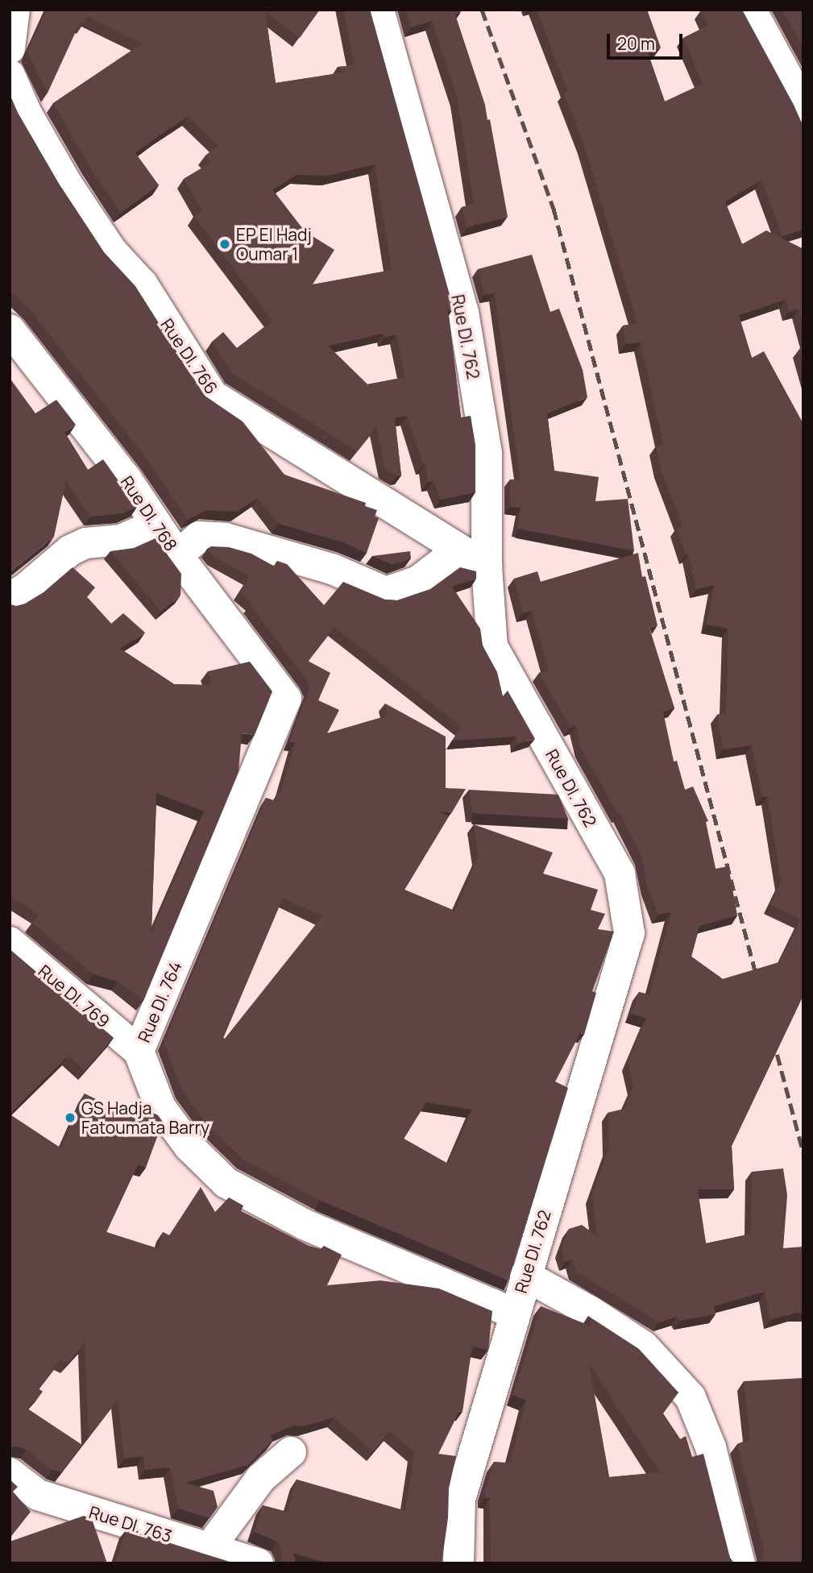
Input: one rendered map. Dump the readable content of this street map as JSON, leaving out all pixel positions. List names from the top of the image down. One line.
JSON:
{"streets":{"street":["Rue DI. 762","Rue DI. 766","Rue DI. 768","Rue DI. 769","Rue DI. 764","Rue DI. 763"]},"crossings":[["Rue DI. 762","Rue DI. 766"],["Rue DI. 762","Rue DI. 764"],["Rue DI. 768","Rue DI. 764"],["Rue DI. 769","Rue DI. 764"]],"places":["EP El Hadj Oumar 1","GS Hadja Fatoumata Barry"],"scale_bar":"20 m"}
